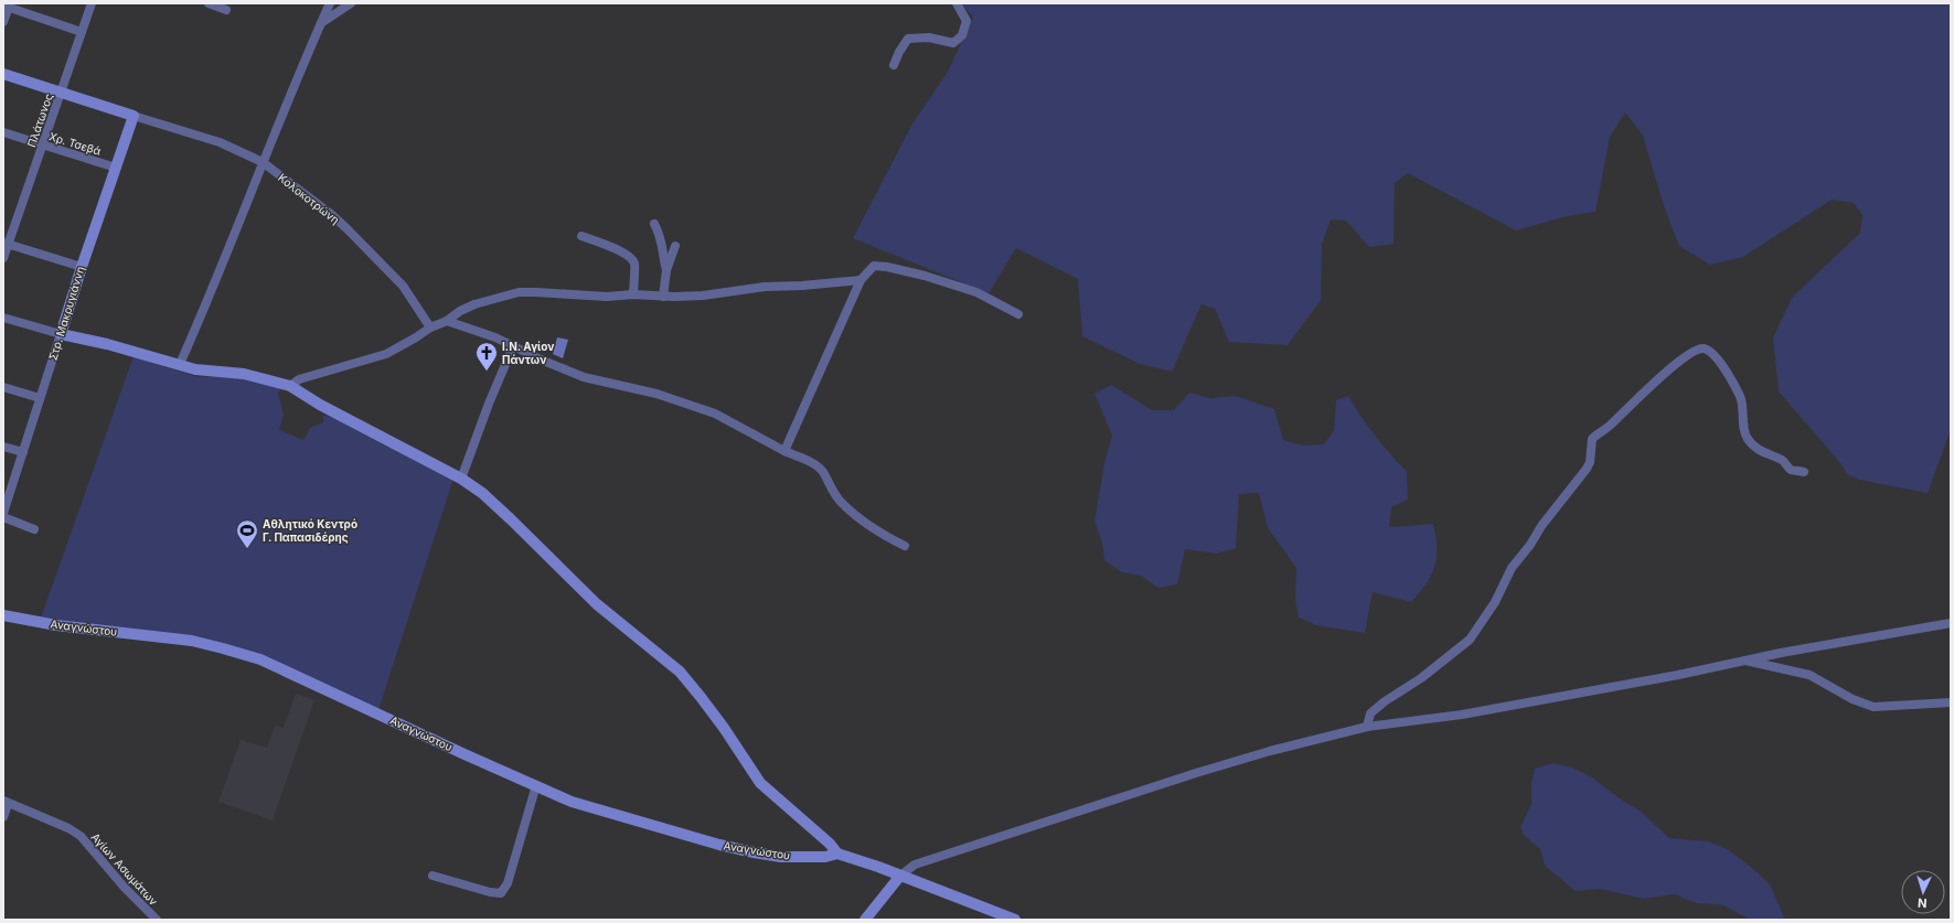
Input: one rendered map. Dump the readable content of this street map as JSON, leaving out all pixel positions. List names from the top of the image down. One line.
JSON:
{"streets":{"street":["Πλάτωνος","Χρ. Τσεβά","Κολοκοτρώνη","Στρ. Μακρυγιάννη","Αναγνώστου","Αγίων Ασωμάτων"]},"crossings":[["Πλάτωνος","Χρ. Τσεβά"],["Πλάτωνος","Κολοκοτρώνη"],["Χρ. Τσεβά","Στρ. Μακρυγιάννη"],["Κολοκοτρώνη","Στρ. Μακρυγιάννη"]],"places":{"church":["Ι.Ν. Αγίον Πάντων"],"sports":["Αθλητικό Κεντρό Γ. Παπασιδέρης"]},"north":"bottom"}
